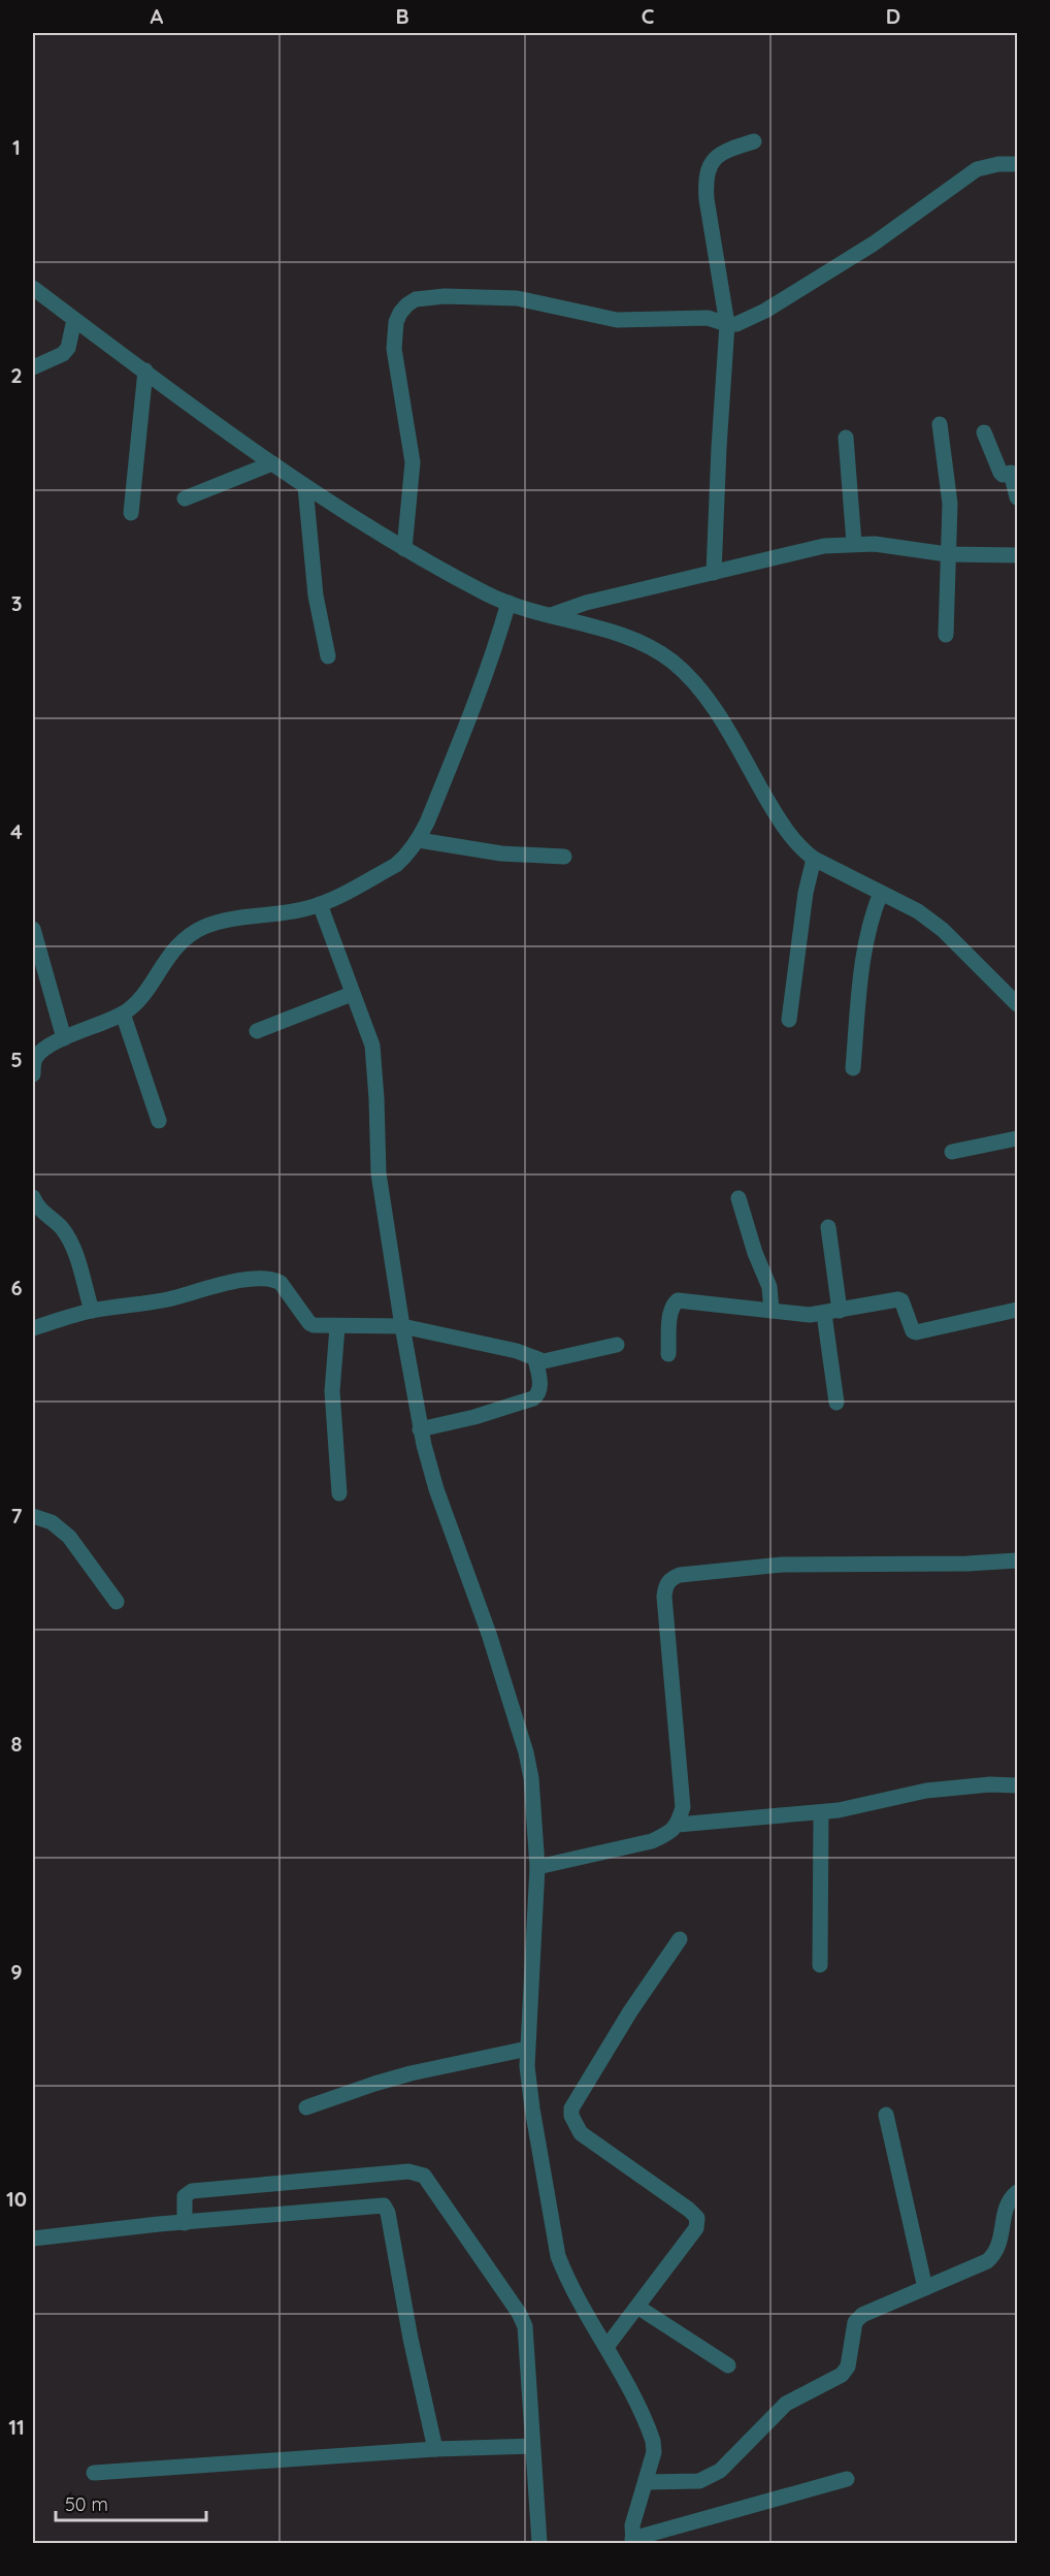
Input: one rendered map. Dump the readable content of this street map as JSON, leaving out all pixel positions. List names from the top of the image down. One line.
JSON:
{"scale_bar":"50 m","grid":{"columns":["A","B","C","D"],"rows":["1","2","3","4","5","6","7","8","9","10","11"]}}
